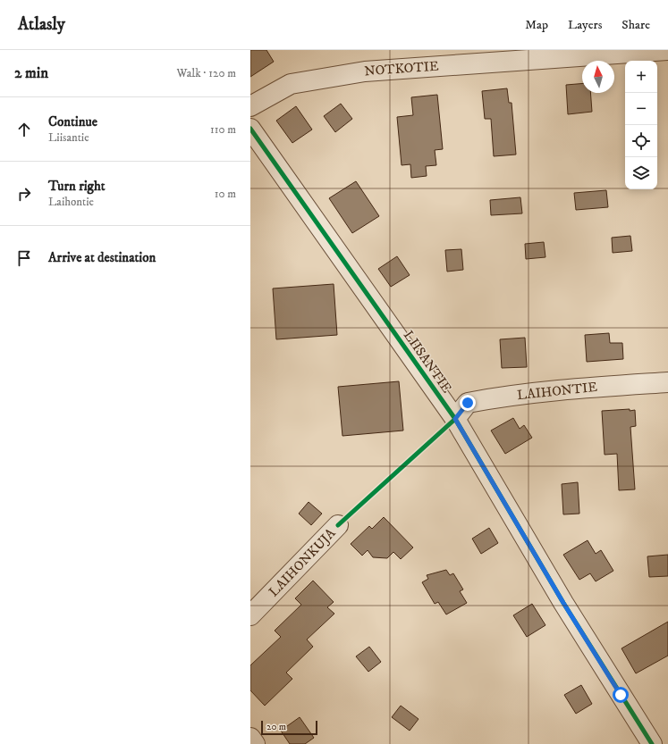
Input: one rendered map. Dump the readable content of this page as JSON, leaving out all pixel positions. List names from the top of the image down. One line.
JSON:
{"streets":{"street":["NOTKOTIE","LIISANTIE","LAIHONTIE","LAIHONKUJA"]},"crossings":[["LIISANTIE","LAIHONTIE"]],"scale_bar":"20 m","north":"top","page":{"header":"Atlasly","nav":["Map","Layers","Share"],"heading":["2 min","Walk · 120 m"],"map_buttons":["+","−"],"list":[["Continue","Liisantie","110 m"],["Turn right","Laihontie","10 m"],"Arrive at destination"],"scale":"20 m"}}
